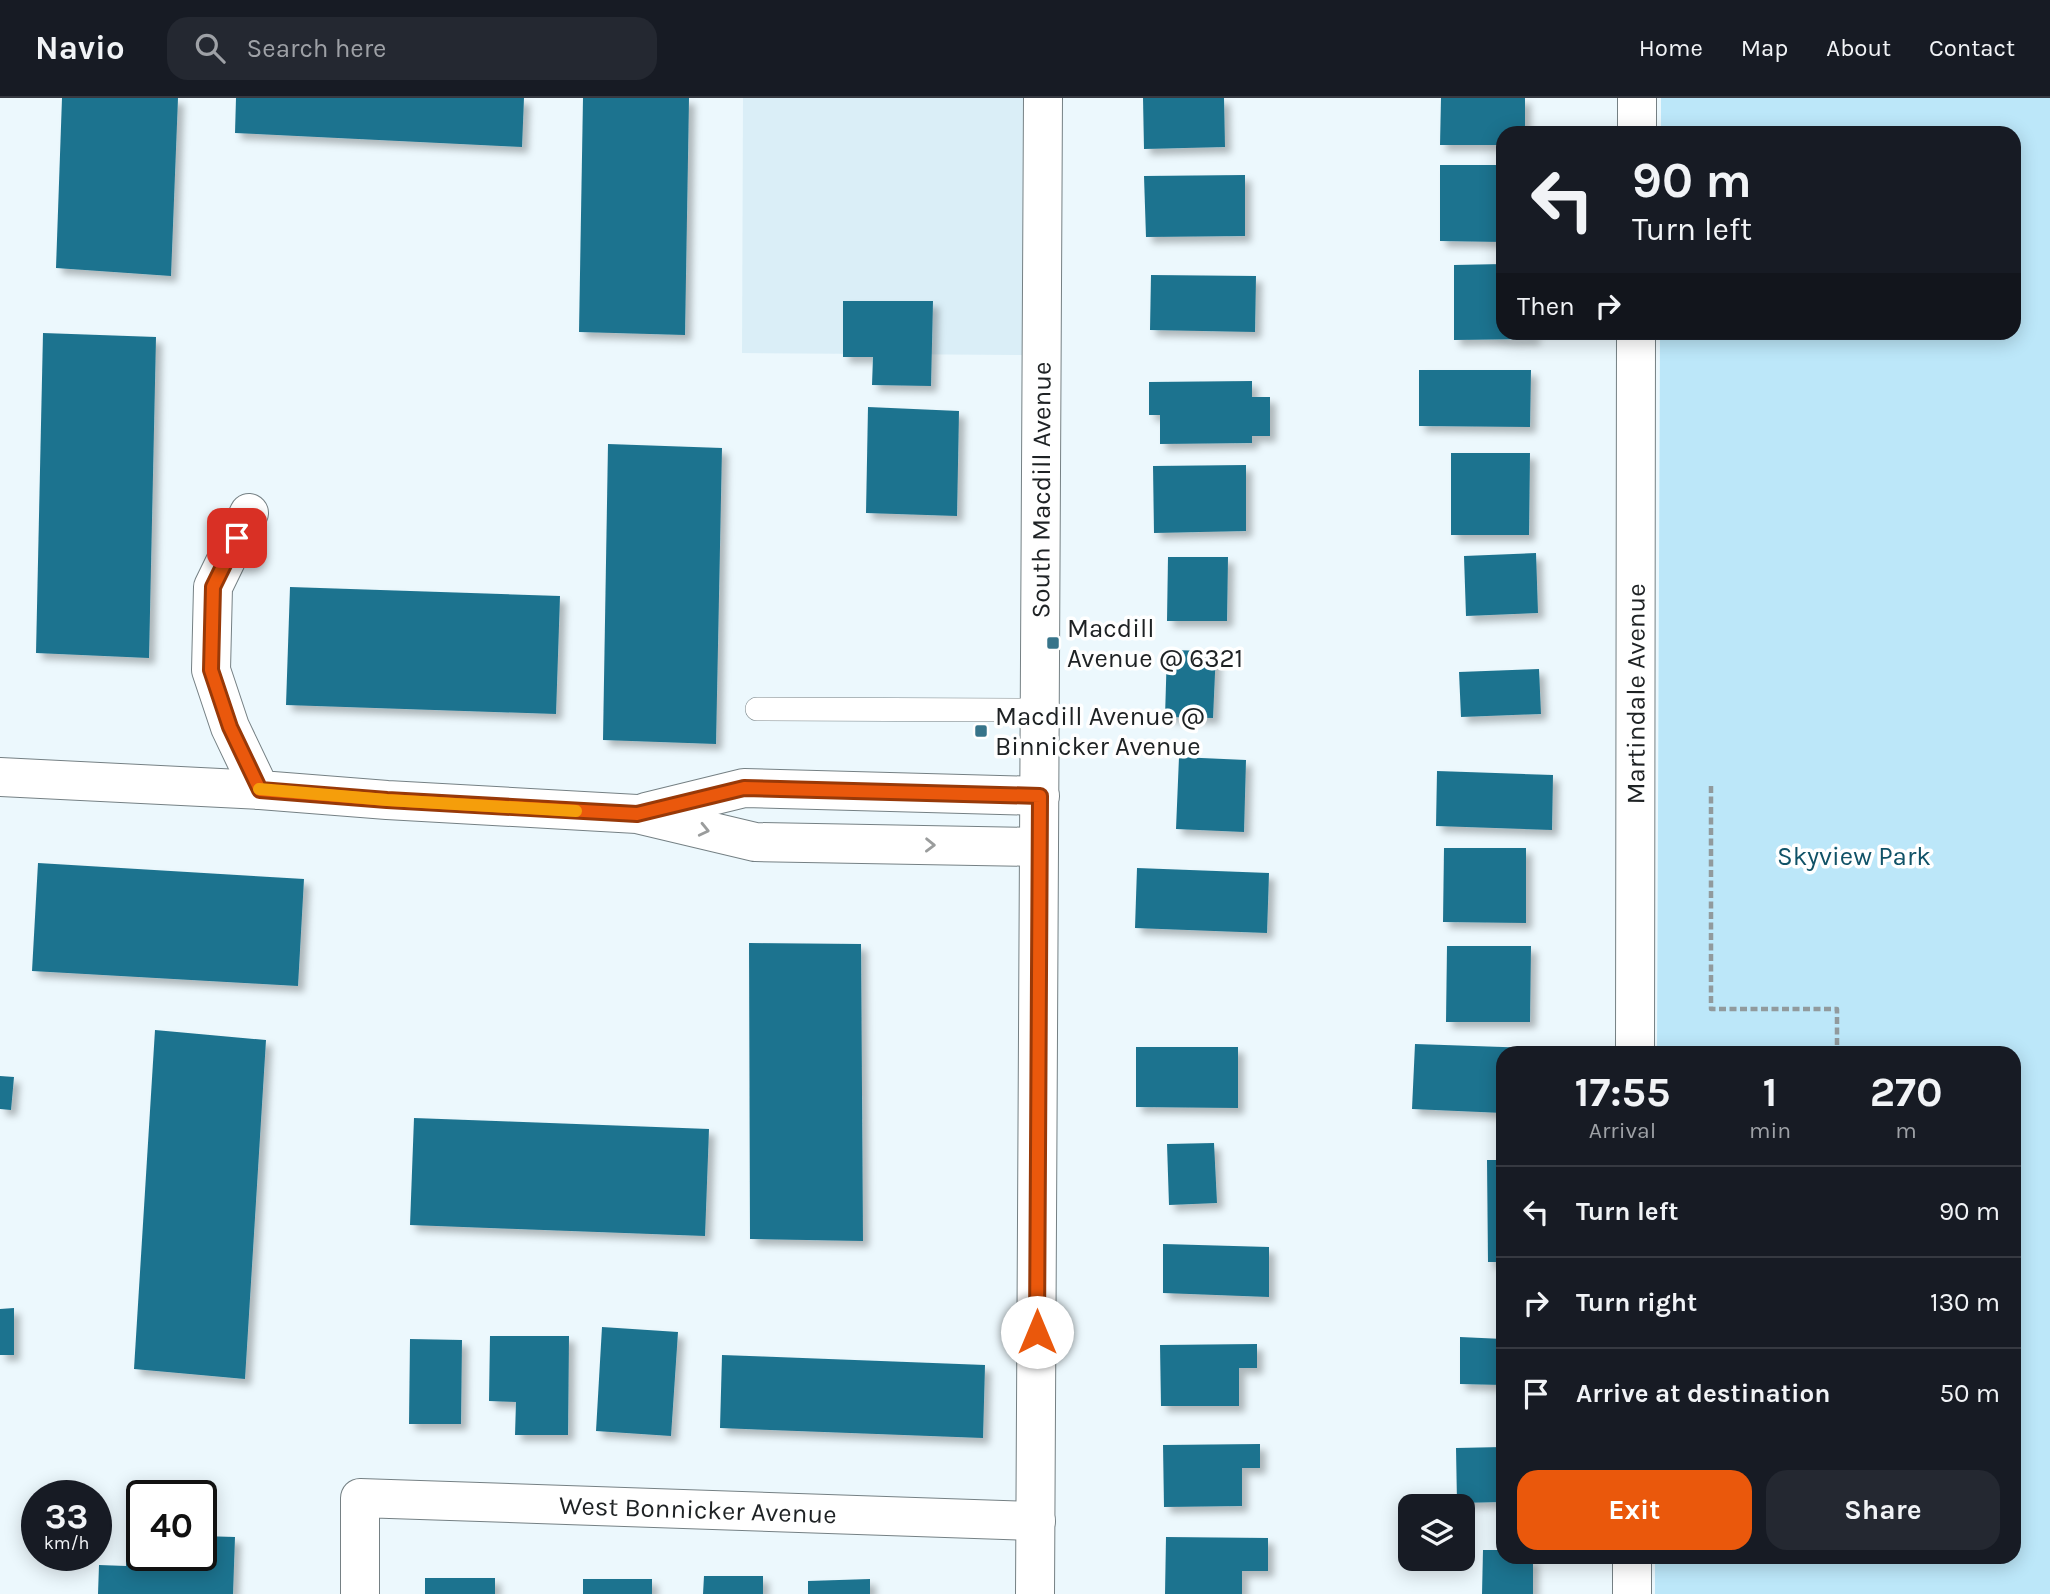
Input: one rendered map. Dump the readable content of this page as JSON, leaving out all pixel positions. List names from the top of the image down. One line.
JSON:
{"streets":{"street":["South Macdill Avenue","Martindale Avenue","West Bonnicker Avenue"]},"crossings":[["South Macdill Avenue","West Bonnicker Avenue"]],"parks":["Skyview Park"],"places":{"transit":["Macdill Avenue @ 6321","Macdill Avenue @ Binnicker Avenue"]},"page":{"header":"Navio","search":"Search here","nav":["Home","Map","About","Contact"],"turn":["90 m","Turn left"],"then":"Then","eta":["17:55","Arrival","1","min","270","m"],"list":[{"name":"Turn left","value":"90 m"},{"name":"Turn right","value":"130 m"},{"name":"Arrive at destination","value":"50 m"}],"buttons":["Exit","Share"],"speed":"33 km/h","limit":"40"}}
